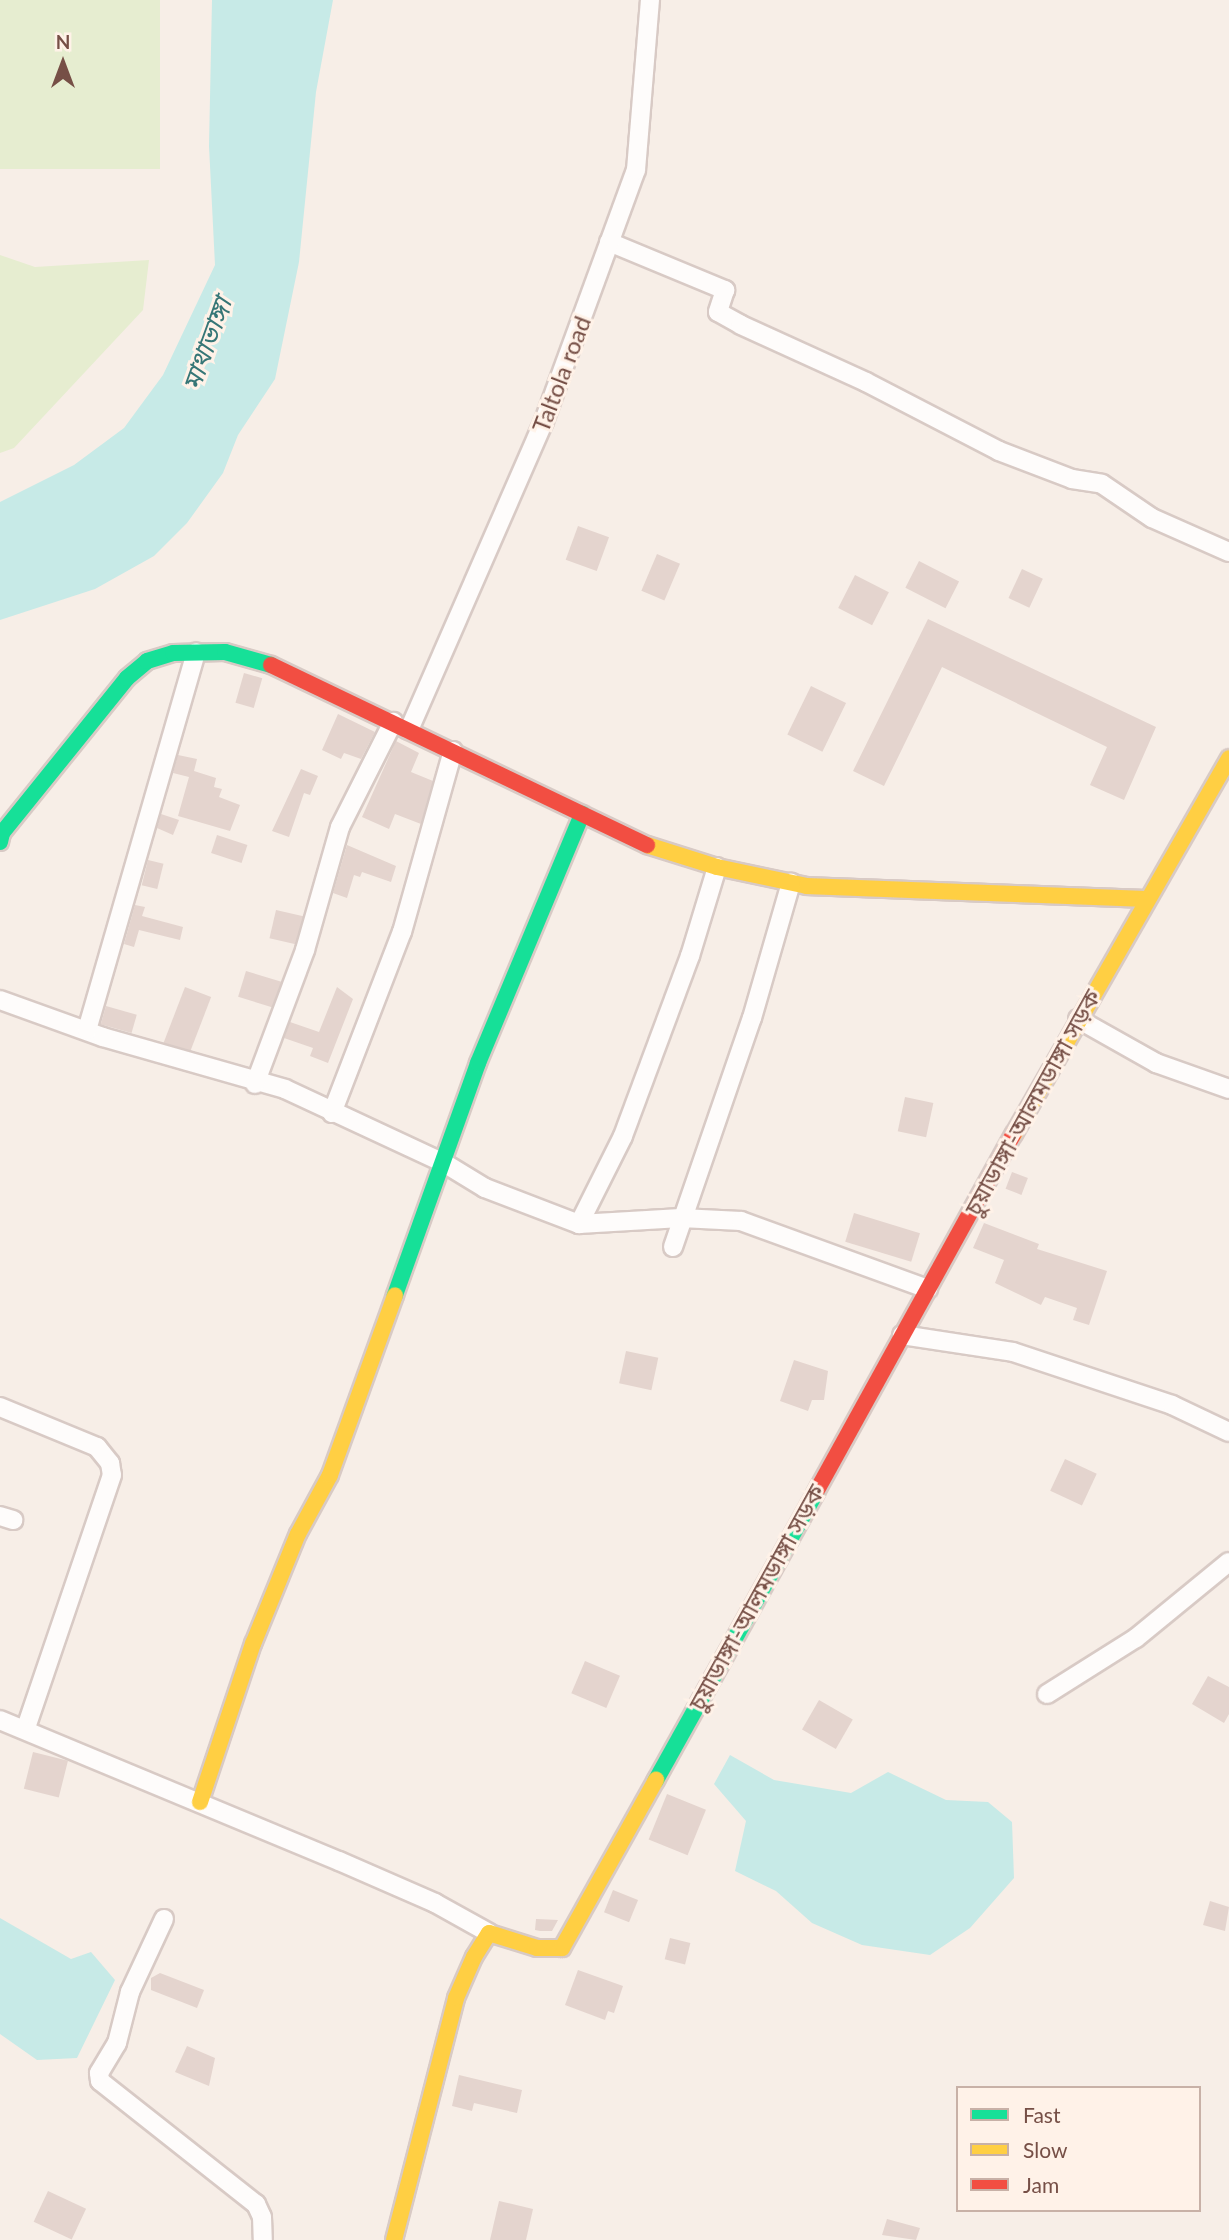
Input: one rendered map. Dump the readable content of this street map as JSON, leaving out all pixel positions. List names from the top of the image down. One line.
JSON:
{"streets":{"street":["Taltola road","চুয়াডাঙ্গা-আলমডাঙ্গা সড়ক"]},"water":["মাথাভাঙ্গা"],"legend":["Fast","Slow","Jam"],"north":"top"}
